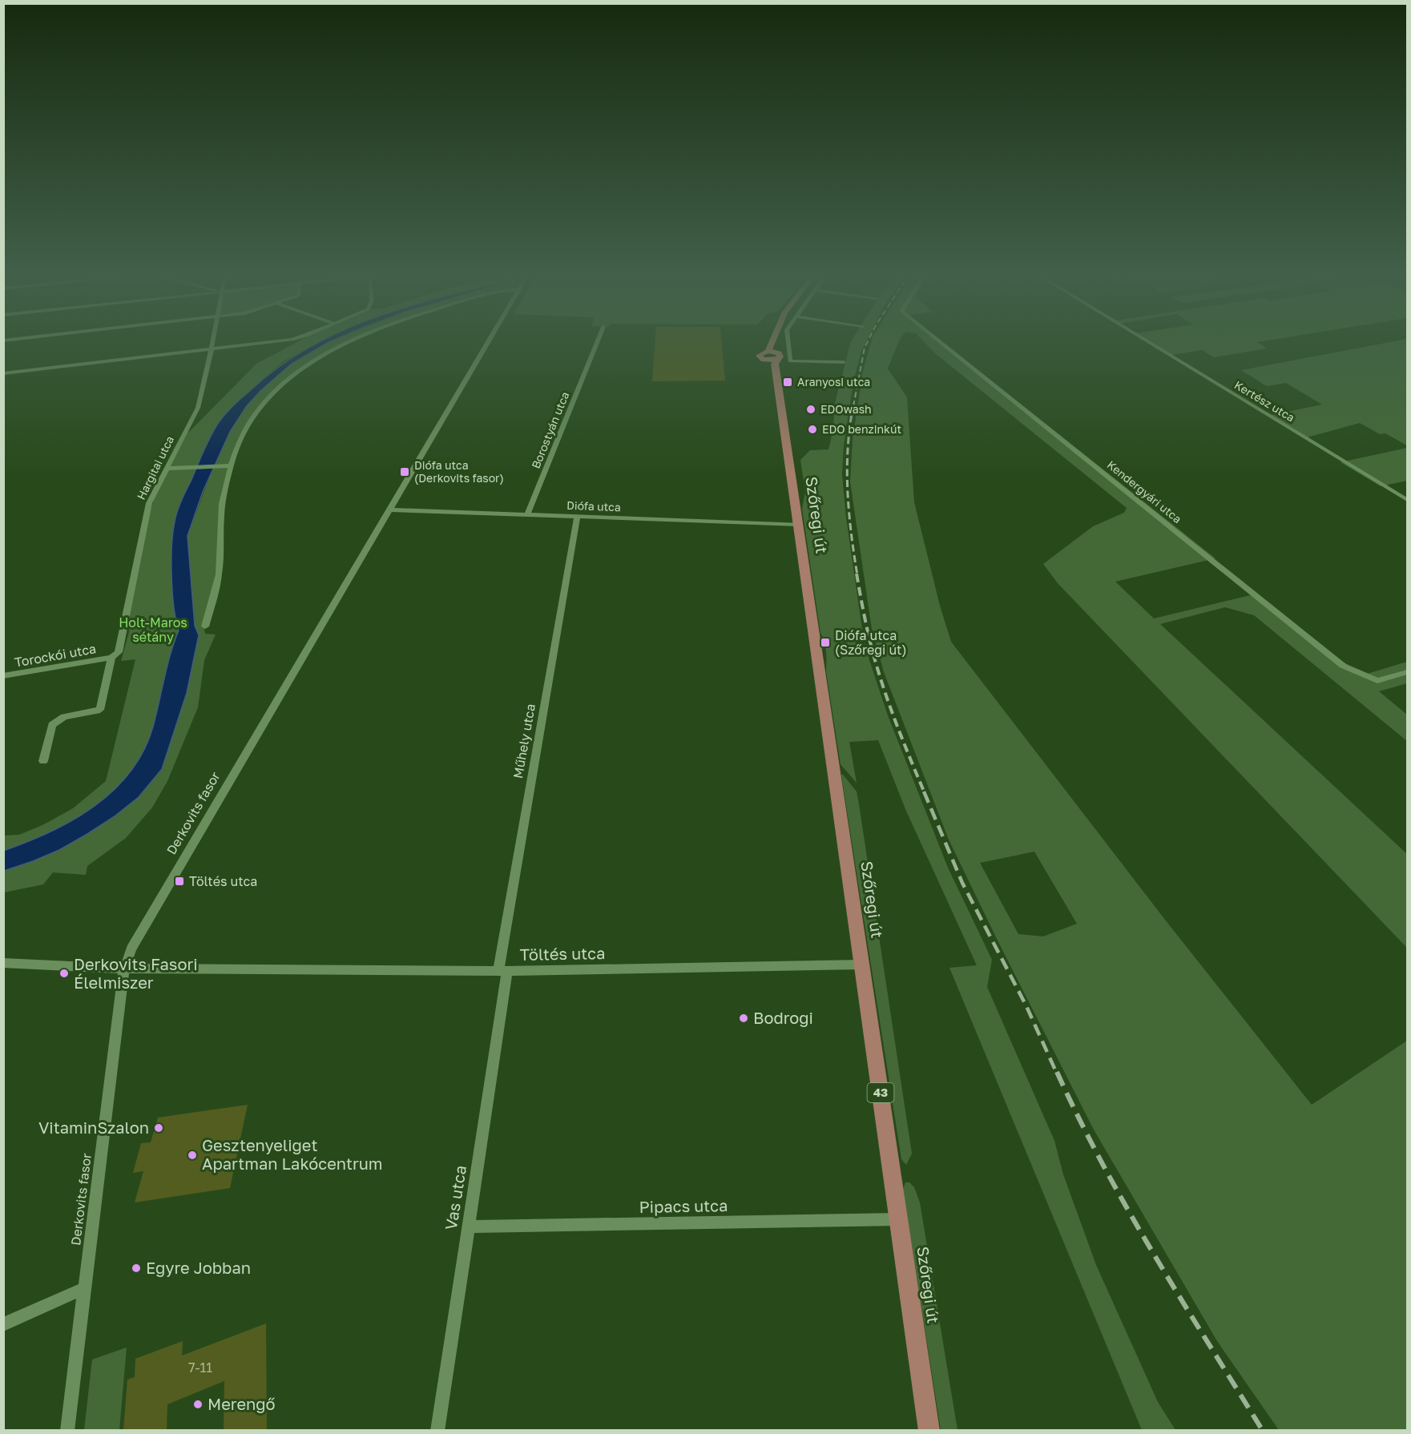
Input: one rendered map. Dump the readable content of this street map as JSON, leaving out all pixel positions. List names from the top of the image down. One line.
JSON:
{"streets":{"main road":["Szőregi út","43"],"street":["Kertész utca","Borostyán utca","Hargitai utca","Kendergyári utca","Diófa utca","Torockói utca","Műhely utca","Derkovits fasor","Töltés utca","Vas utca","Pipacs utca"]},"crossings":[["Borostyán utca","Diófa utca"],["Hargitai utca","Torockói utca"],["Diófa utca","Szőregi út"],["Diófa utca","Műhely utca"],["Diófa utca","Derkovits fasor"],["Szőregi út","Töltés utca"],["Szőregi út","Pipacs utca"],["Műhely utca","Töltés utca"],["Műhely utca","Vas utca"],["Derkovits fasor","Töltés utca"],["Töltés utca","Vas utca"],["Vas utca","Pipacs utca"]],"parks":["Holt-Maros sétány"],"places":{"transit":["Aranyosi utca","Diófa utca (Derkovits fasor)","Diófa utca (Szőregi út)","Töltés utca"],"other":["EDOwash","EDO benzinkút","Derkovits Fasori Élelmiszer","Bodrogi","VitaminSzalon","Gesztenyeliget Apartman Lakócentrum","Egyre Jobban","Merengő"]},"house_numbers":["7-11"]}
